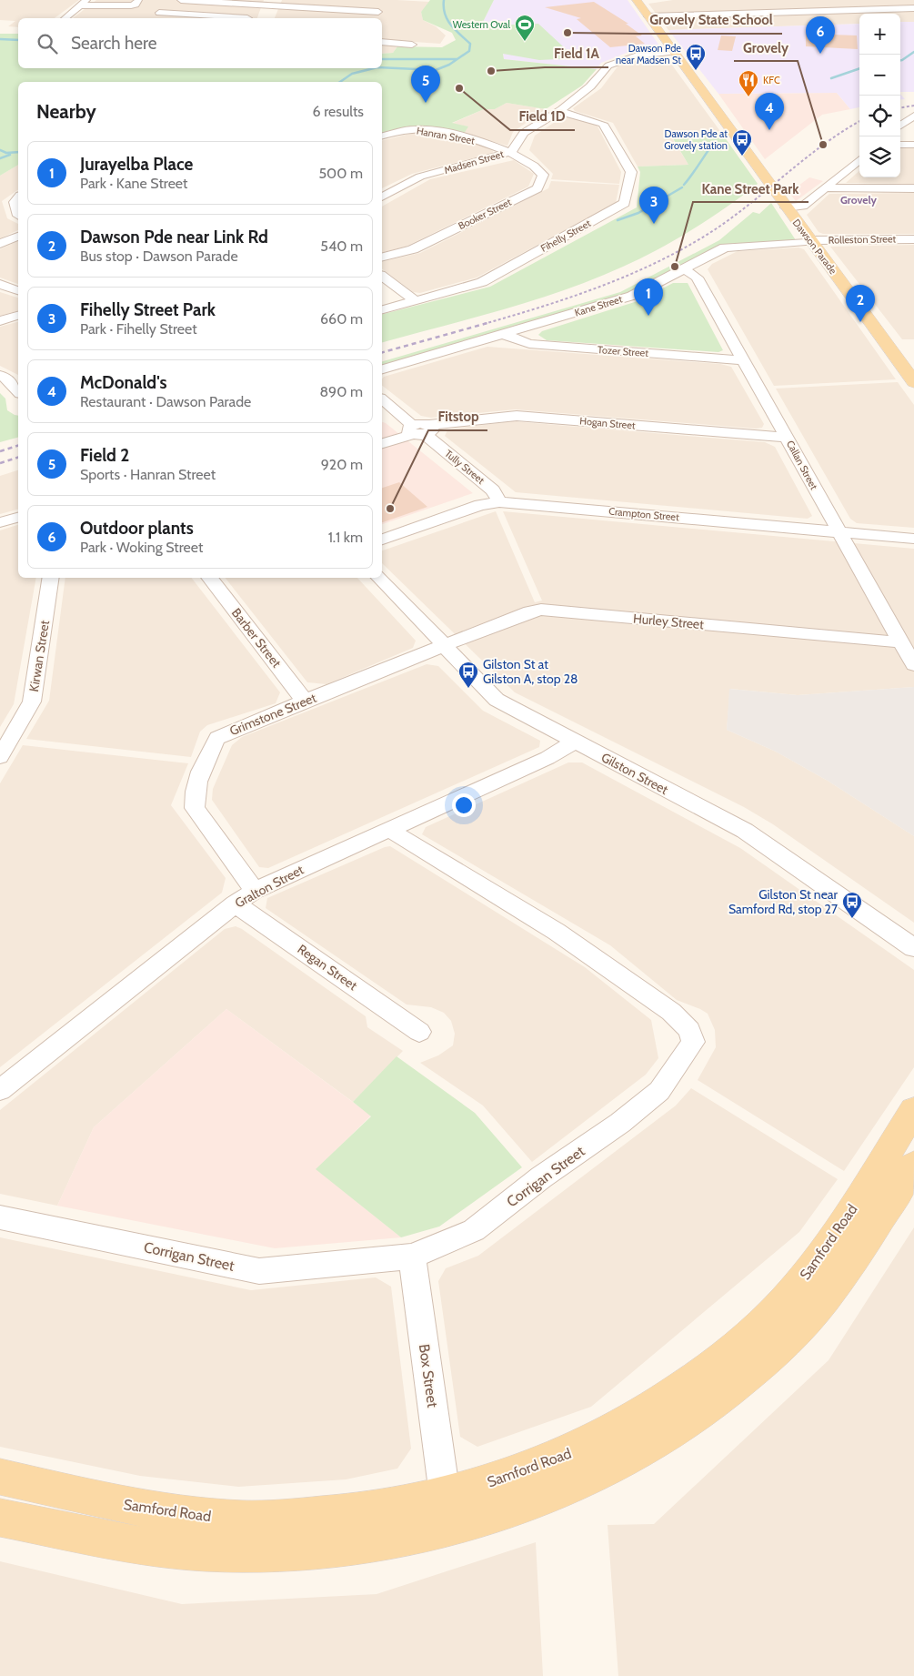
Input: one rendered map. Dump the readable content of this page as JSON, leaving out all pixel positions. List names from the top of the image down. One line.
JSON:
{"streets":{"main road":["Dawson Parade","Samford Road"],"street":["Hanran Street","Madsen Street","Booker Street","Fihelly Street","Rolleston Street","Kane Street","Tozer Street","Hogan Street","Callan Street","Tully Street","Crampton Street","Hurley Street","Barber Street","Kirwan Street","Grimstone Street","Gilston Street","Gralton Street","Regan Street","Corrigan Street","Box Street"]},"crossings":[["Hanran Street","Madsen Street"],["Hanran Street","Booker Street"],["Madsen Street","Booker Street"],["Madsen Street","Fihelly Street"],["Madsen Street","Dawson Parade"],["Rolleston Street","Dawson Parade"],["Rolleston Street","Kane Street"],["Dawson Parade","Kane Street"],["Kane Street","Tozer Street"],["Kane Street","Callan Street"],["Tozer Street","Callan Street"],["Hogan Street","Callan Street"],["Hogan Street","Tully Street"],["Callan Street","Crampton Street"],["Callan Street","Hurley Street"],["Tully Street","Crampton Street"],["Hurley Street","Grimstone Street"],["Hurley Street","Gilston Street"],["Barber Street","Grimstone Street"],["Grimstone Street","Gilston Street"],["Grimstone Street","Gralton Street"],["Gilston Street","Gralton Street"],["Gralton Street","Regan Street"],["Gralton Street","Corrigan Street"],["Corrigan Street","Box Street"],["Samford Road","Box Street"]],"districts":["Grovely"],"places":{"other":["Grovely State School","Field 1A","Field 1D","Grovely","Kane Street Park","Fitstop"],"sports":["Western Oval"],"bus stop":["Dawson Pde near Madsen St","Dawson Pde at Grovely station","Gilston St at Gilston A, stop 28","Gilston St near Samford Rd, stop 27"],"restaurant":["KFC"]},"page":{"map_buttons":["+","−"],"pins":["6","5","4","3","1","2"],"search":"Search here","heading":["Nearby","6 results"],"list":[{"mark":"1","name":"Jurayelba Place","note":"Park · Kane Street","value":"500 m"},{"mark":"2","name":"Dawson Pde near Link Rd","note":"Bus stop · Dawson Parade","value":"540 m"},{"mark":"3","name":"Fihelly Street Park","note":"Park · Fihelly Street","value":"660 m"},{"mark":"4","name":"McDonald's","note":"Restaurant · Dawson Parade","value":"890 m"},{"mark":"5","name":"Field 2","note":"Sports · Hanran Street","value":"920 m"},{"mark":"6","name":"Outdoor plants","note":"Park · Woking Street","value":"1.1 km"}]}}
